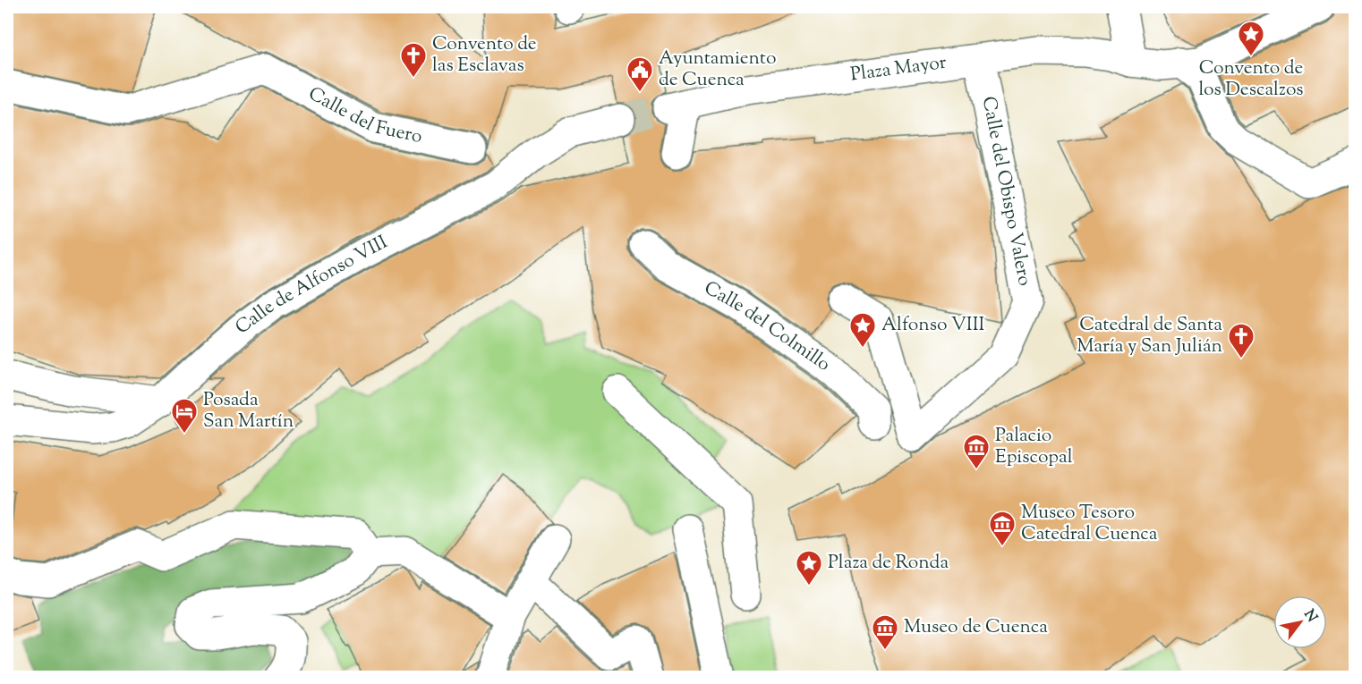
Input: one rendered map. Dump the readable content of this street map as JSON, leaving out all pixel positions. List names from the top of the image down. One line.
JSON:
{"streets":{"street":["Plaza Mayor","Calle del Fuero","Calle del Obispo Valero","Calle de Alfonso VIII","Calle del Colmillo"]},"crossings":[["Plaza Mayor","Calle del Obispo Valero"]],"places":{"place":["Convento de los Descalzos","Alfonso VIII","Plaza de Ronda"],"church":["Convento de las Esclavas","Catedral de Santa María y San Julián"],"public building":["Ayuntamiento de Cuenca"],"hotel":["Posada San Martín"],"museum":["Palacio Episcopal","Museo Tesoro Catedral Cuenca","Museo de Cuenca"]},"north":"top right"}
